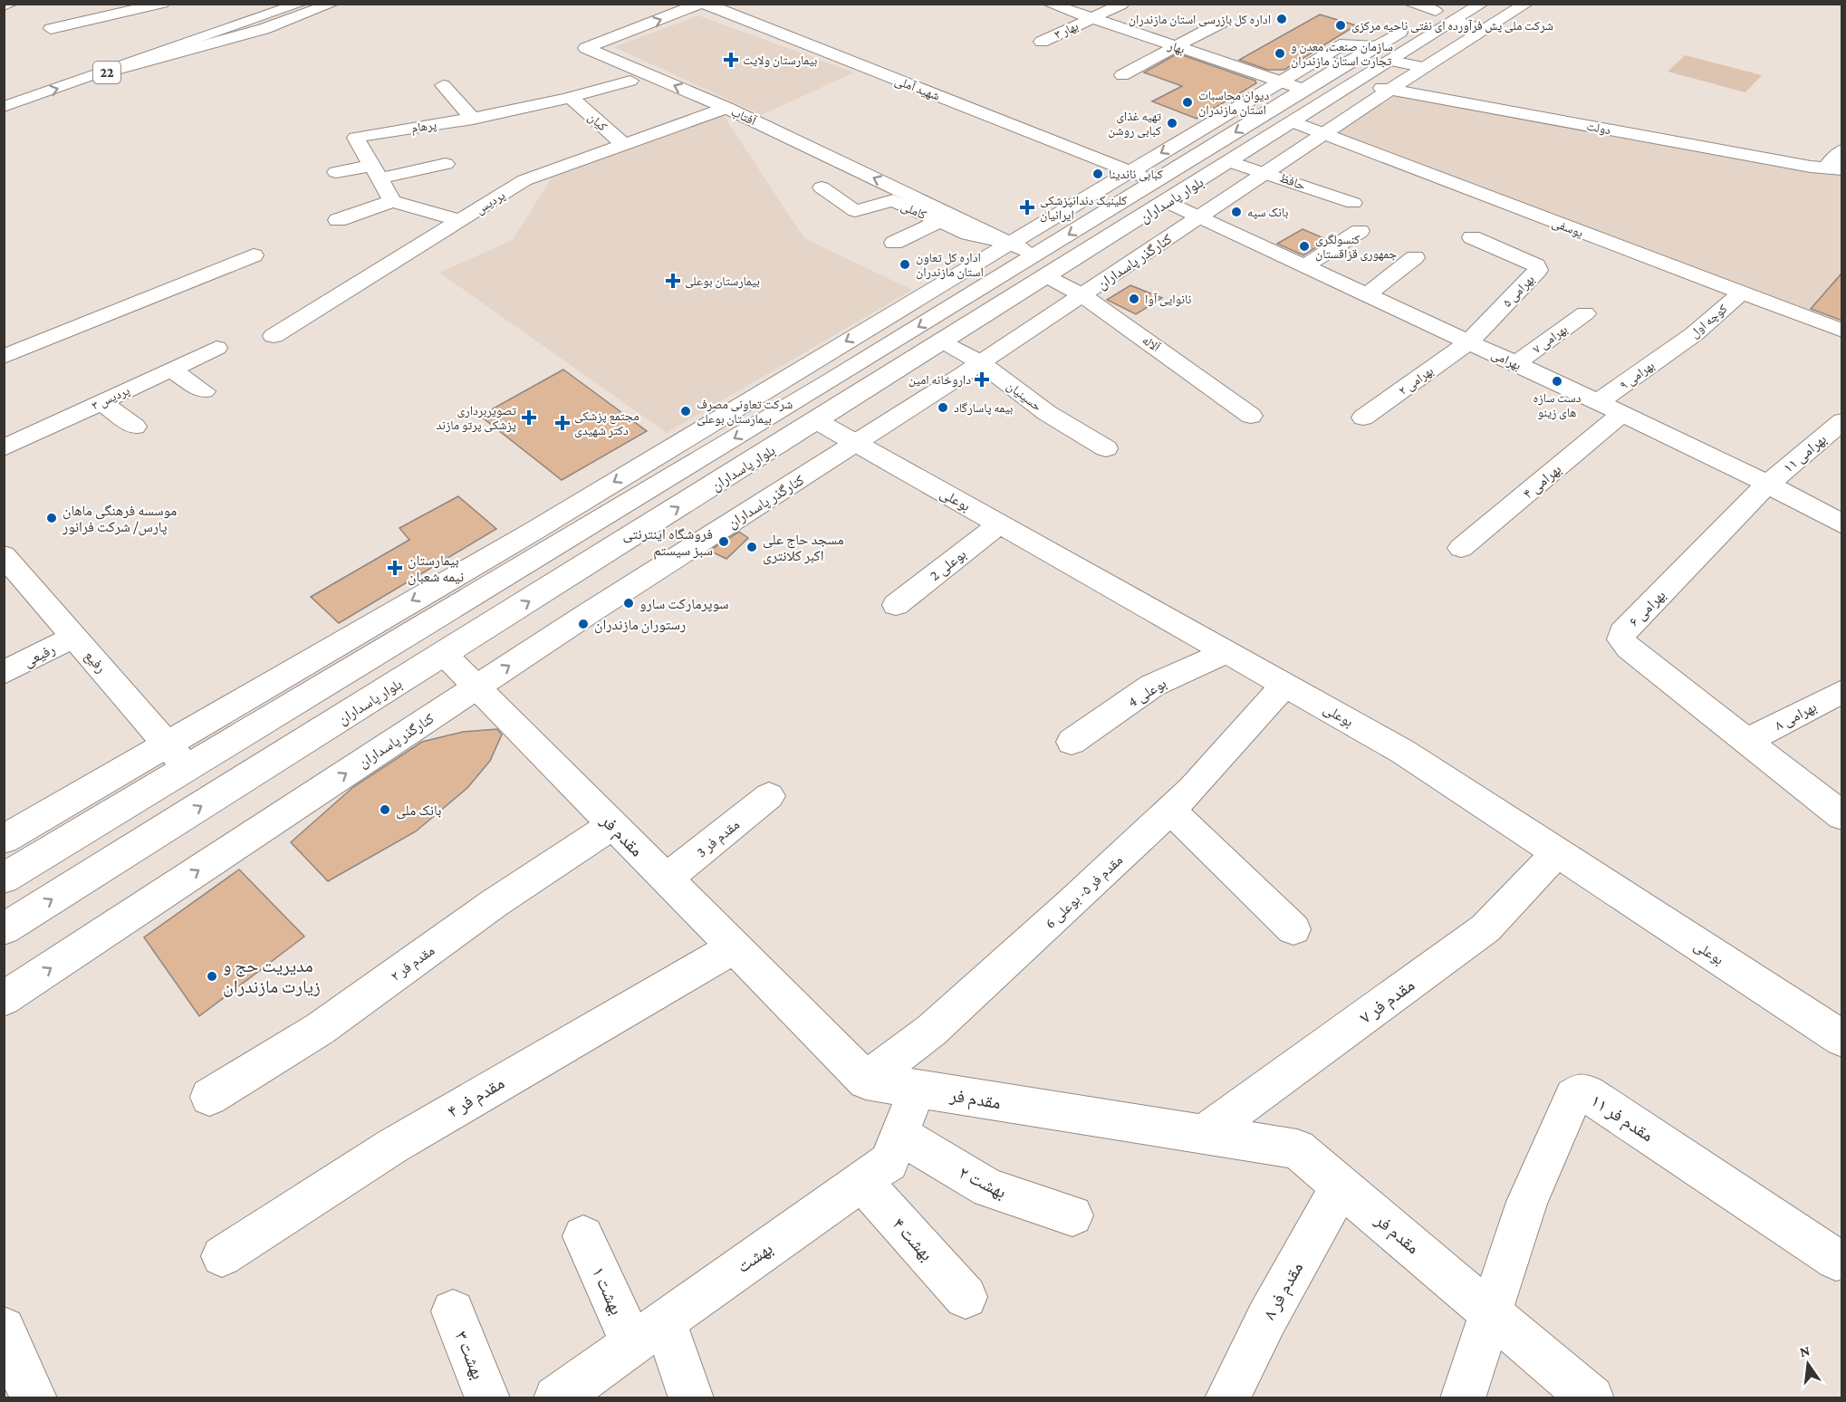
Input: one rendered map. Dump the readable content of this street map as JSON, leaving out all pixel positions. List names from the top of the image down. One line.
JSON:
{"streets":{"main road":["بهار ۳","بهار","22","شهید آملی","آفتاب","کیان","پرهام","دولت","حافظ","بلوار پاسداران","پردیس","کاملی","یوسفی","کنارگذر پاسداران","بهرامی ۵","کوچه اول","بهرامی ۷","آلاله","بهرامی","بهرامی ۹","بهرامی ۲","حسینیان","پردیس ۳","بهرامی ۱۱","بهرامی ۴","بوعلی","بوعلی 2","بهرامی ۶","رفیعی","رفیع","بوعلی 4","بهرامی ۸","مقدم فر","مقدم فر 3","مقدم فر ۵- بوعلی 6","مقدم فر ۲","مقدم فر ۷","مقدم فر ۴","مقدم فر ۱۱","بهشت ۲","بهشت ۴","بهشت","بهشت ۱","مقدم فر ۸","بهشت ۳"]},"crossings":[["بهار ۳","بهار"],["بهار","بلوار پاسداران"],["شهید آملی","بلوار پاسداران"],["شهید آملی","بهرامی"],["آفتاب","پردیس"],["آفتاب","کاملی"],["آفتاب","آلاله"],["کیان","پرهام"],["کیان","پردیس"],["دولت","بلوار پاسداران"],["دولت","کنارگذر پاسداران"],["حافظ","بلوار پاسداران"],["حافظ","کنارگذر پاسداران"],["بلوار پاسداران","یوسفی"],["بلوار پاسداران","آلاله"],["بلوار پاسداران","بهرامی"],["بلوار پاسداران","حسینیان"],["بلوار پاسداران","بوعلی"],["بلوار پاسداران","رفیع"],["بلوار پاسداران","مقدم فر"],["کاملی","آلاله"],["یوسفی","کنارگذر پاسداران"],["یوسفی","کوچه اول"],["کنارگذر پاسداران","آلاله"],["کنارگذر پاسداران","بهرامی"],["کنارگذر پاسداران","حسینیان"],["کنارگذر پاسداران","بوعلی"],["کنارگذر پاسداران","مقدم فر"],["بهرامی ۵","بهرامی"],["بهرامی ۵","بهرامی ۲"],["کوچه اول","بهرامی ۹"],["بهرامی ۷","بهرامی"],["بهرامی","بهرامی ۹"],["بهرامی","بهرامی ۲"],["بهرامی","بهرامی ۱۱"],["بهرامی","بهرامی ۴"],["بهرامی","بهرامی ۶"],["بهرامی ۱۱","بهرامی ۶"],["بوعلی","بوعلی 2"],["بوعلی","بوعلی 4"],["بوعلی","مقدم فر ۵- بوعلی 6"],["بوعلی","مقدم فر ۷"],["بهرامی ۶","بهرامی ۸"],["رفیعی","رفیع"],["مقدم فر","مقدم فر 3"],["مقدم فر","مقدم فر ۵- بوعلی 6"],["مقدم فر","مقدم فر ۲"],["مقدم فر","مقدم فر ۷"],["مقدم فر","مقدم فر ۴"],["مقدم فر","مقدم فر ۱۱"],["مقدم فر","بهشت"],["مقدم فر","مقدم فر ۸"],["بهشت ۲","بهشت"],["بهشت ۴","بهشت"],["بهشت","بهشت ۱"]],"places":{"other":["اداره کل بازرسی استان مازندران","شرکت ملی پش فرآورده ای نفتی ناحیه مرکزی","سازمان صنعت، معدن و تجارت استان مازندران","دیوان محاسبات استان مازندران","تهیه غذای کبابی روشن","کبابی ناندینا","بانک سپه","کنسولگری جمهوری قزاقستان","اداره کل تعاون استان مازندران","نانوایی آوا","دست سازه های زینو","بیمه پاسارگاد","شرکت تعاونی مصرف بیمارستان بوعلی","موسسه فرهنگی ماهان پارس/ شرکت فرانور","فروشگاه اینترنتی سبز سیستم","مسجد حاج علی اکبر کلانتری","سوپرمارکت سارو","رستوران مازندران","بانک ملی","مدیریت حج و زیارت مازندران"],"health":["بیمارستان ولایت","کلینیک دندانپزشکی ایرانیان","بیمارستان بوعلی","داروخانه امین","تصویربرداری پزشکی پرتو مازند","مجتمع پزشکی دکتر شهیدی","بیمارستان نیمه شعبان"]},"north":"top"}
